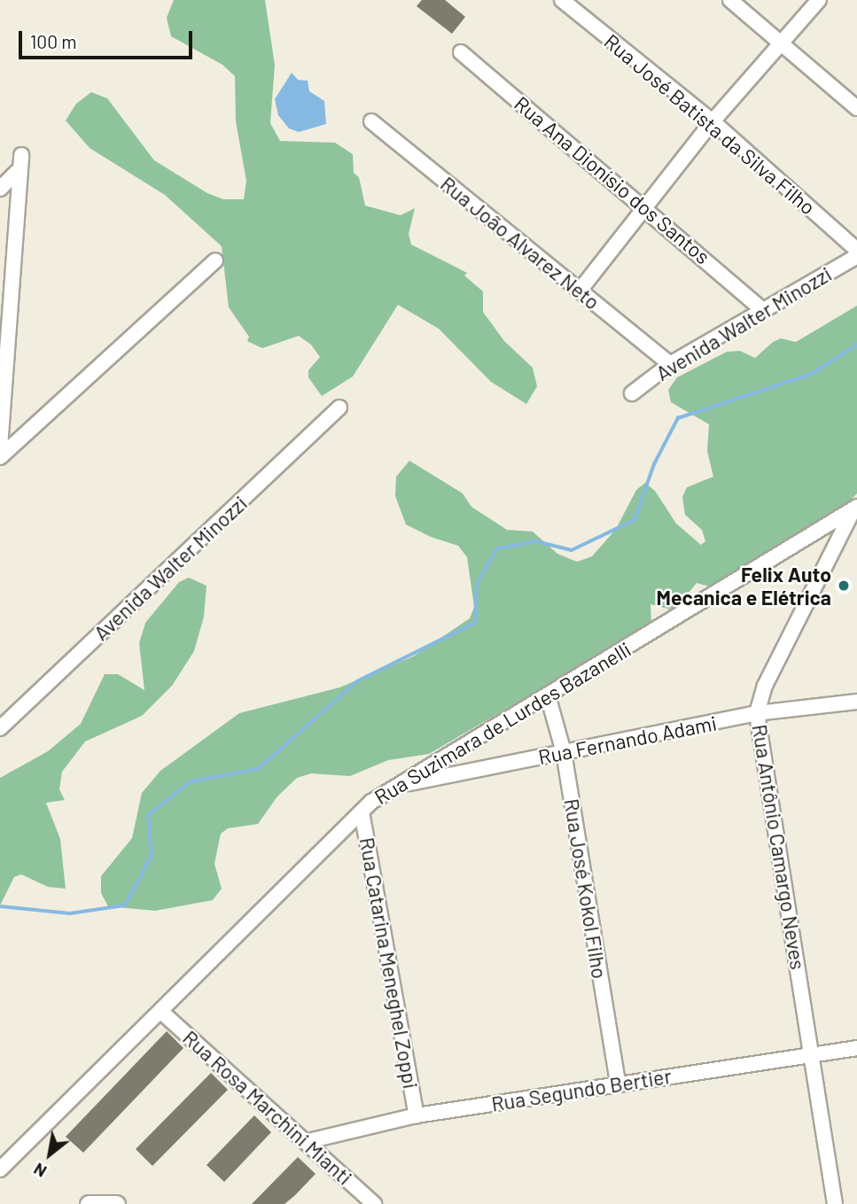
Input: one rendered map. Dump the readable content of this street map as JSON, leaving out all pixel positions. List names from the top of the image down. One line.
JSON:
{"streets":{"street":["Rua José Batista da Silva Filho","Rua Ana Dionísio dos Santos","Rua João Alvarez Neto","Avenida Walter Minozzi","Rua Suzimara de Lurdes Bazanelli","Rua Fernando Adami","Rua Antônio Camargo Neves","Rua José Kokol Filho","Rua Catarina Meneghel Zoppi","Rua Segundo Bertier","Rua Rosa Marchini Mianti"]},"crossings":[["Rua Ana Dionísio dos Santos","Avenida Walter Minozzi"],["Rua João Alvarez Neto","Avenida Walter Minozzi"],["Rua Suzimara de Lurdes Bazanelli","Rua Fernando Adami"],["Rua Suzimara de Lurdes Bazanelli","Rua Antônio Camargo Neves"],["Rua Suzimara de Lurdes Bazanelli","Rua José Kokol Filho"],["Rua Suzimara de Lurdes Bazanelli","Rua Catarina Meneghel Zoppi"],["Rua Suzimara de Lurdes Bazanelli","Rua Rosa Marchini Mianti"],["Rua Fernando Adami","Rua Antônio Camargo Neves"],["Rua Fernando Adami","Rua José Kokol Filho"],["Rua Antônio Camargo Neves","Rua Segundo Bertier"],["Rua José Kokol Filho","Rua Segundo Bertier"],["Rua Catarina Meneghel Zoppi","Rua Segundo Bertier"],["Rua Segundo Bertier","Rua Rosa Marchini Mianti"]],"places":["Felix Auto Mecanica e Elétrica"],"scale_bar":"100 m","north":"bottom left"}
